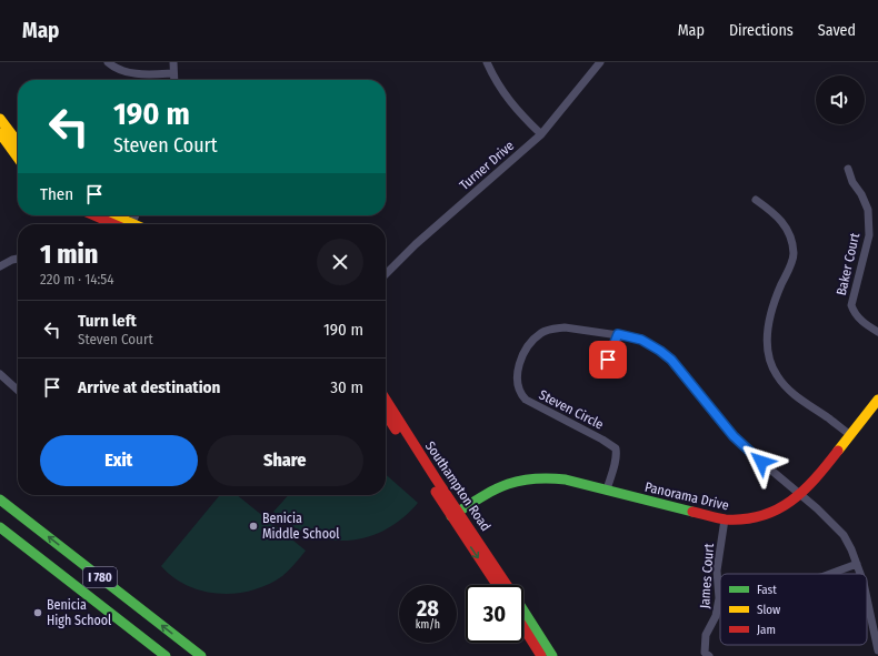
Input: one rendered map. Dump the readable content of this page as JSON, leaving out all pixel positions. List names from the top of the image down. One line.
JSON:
{"streets":{"main road":["Southampton Road","Panorama Drive","I 780"],"street":["Turner Drive","Baker Court","Steven Circle","James Court"]},"crossings":[["Steven Circle","Panorama Drive"],["Southampton Road","Panorama Drive"],["Panorama Drive","James Court"]],"places":["Benicia Middle School","Benicia High School"],"legend":["Fast","Slow","Jam"],"page":{"header":"Map","nav":["Map","Directions","Saved"],"turn":["190 m","Steven Court"],"then":"Then","heading":["1 min","220 m · 14:54"],"list":[{"name":"Turn left","note":"Steven Court","value":"190 m"},{"name":"Arrive at destination","value":"30 m"}],"buttons":["Exit","Share"],"speed":"28 km/h","limit":"30"}}
